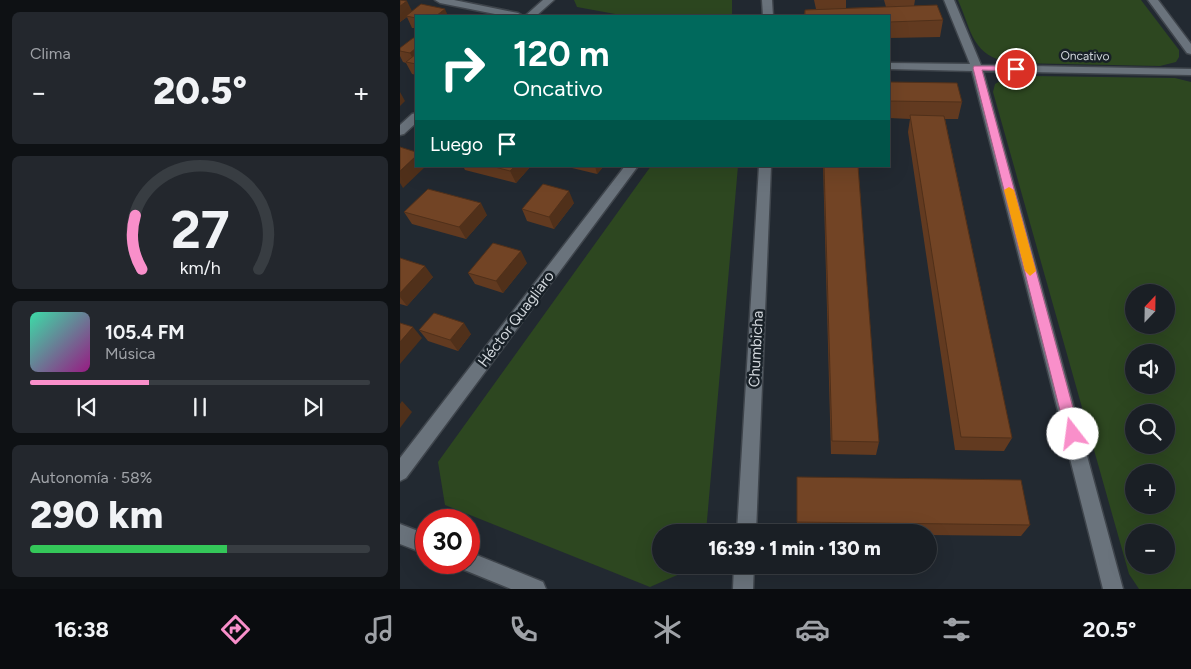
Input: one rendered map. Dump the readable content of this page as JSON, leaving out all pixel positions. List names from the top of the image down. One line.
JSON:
{"streets":{"street":["Oncativo","Héctor Quagliaro","Chumbicha"]},"north":"top","page":{"tile":["Clima",["Autonomía · 58%","290 km"]],"turn":["120 m","Oncativo"],"heat":["−","20.5°","+"],"then":"Luego","map_buttons":["+","−"],"song":["105.4 FM","Música"],"limit":"30","trip":"16:39 · 1 min · 130 m","tabs":["16:38","20.5°"],"gauge":["27","km/h"]}}
